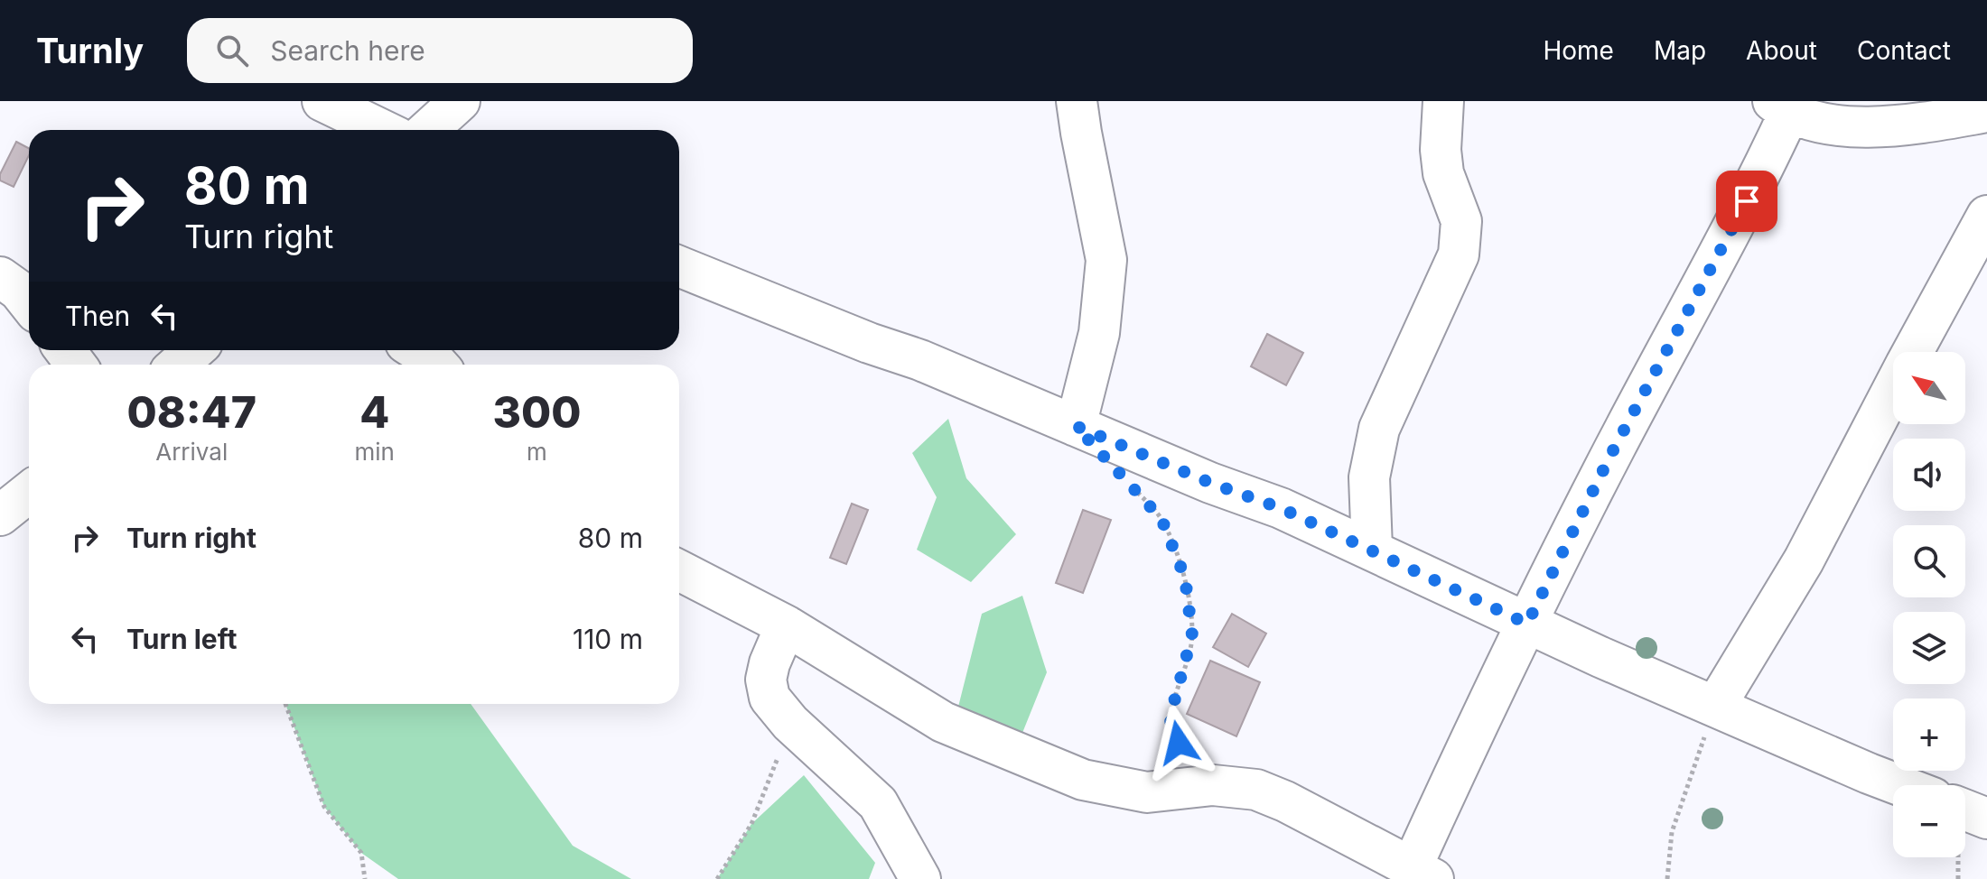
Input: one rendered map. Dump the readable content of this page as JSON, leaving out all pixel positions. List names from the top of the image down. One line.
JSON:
{"north":"top left","page":{"header":"Turnly","search":"Search here","nav":["Home","Map","About","Contact"],"turn":["80 m","Turn right"],"then":"Then","map_buttons":["+","−"],"eta":["08:47","Arrival","4","min","300","m"],"list":[{"name":"Turn right","value":"80 m"},{"name":"Turn left","value":"110 m"}]}}
